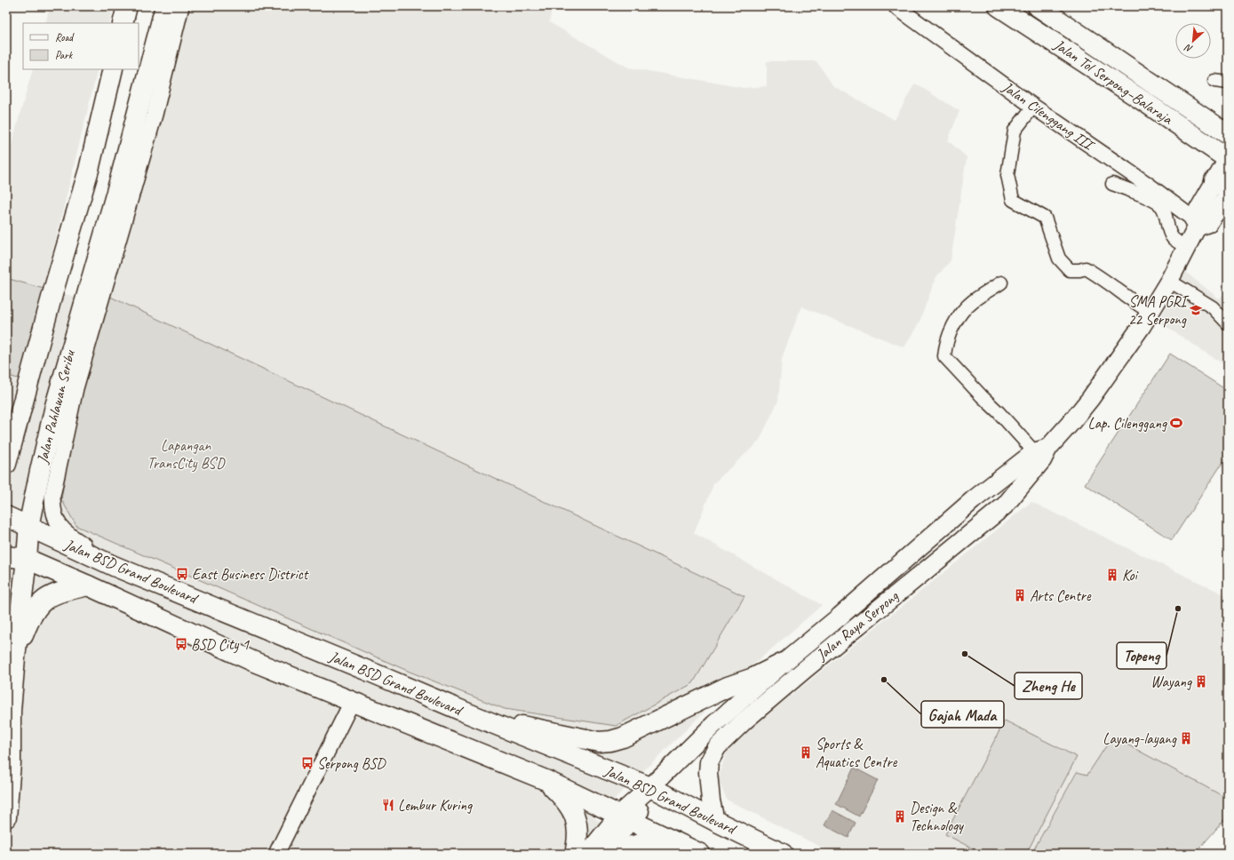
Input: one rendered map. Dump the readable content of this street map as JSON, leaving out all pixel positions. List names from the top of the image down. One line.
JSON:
{"streets":{"main road":["Jalan Tol Serpong–Balaraja","Jalan Pahlawan Seribu","Jalan BSD Grand Boulevard","Jalan Raya Serpong"],"street":["Jalan Cilenggang III"]},"crossings":[["Jalan Tol Serpong–Balaraja","Jalan Raya Serpong"],["Jalan Cilenggang III","Jalan Raya Serpong"],["Jalan Pahlawan Seribu","Jalan BSD Grand Boulevard"],["Jalan BSD Grand Boulevard","Jalan Raya Serpong"]],"parks":["Lapangan TransCity BSD"],"places":{"school or university":["SMA PGRI 22 Serpong"],"sports":["Lap. Cilenggang"],"bus stop":["East Business District","BSD City 1","Serpong BSD"],"building":["Koi","Arts Centre","Wayang","Layang-layang","Sports & Aquatics Centre","Design & Technology"],"other":["Topeng","Zheng He","Gajah Mada"],"restaurant":["Lembur Kuring"]},"legend":["Road","Park"],"north":"bottom left"}
